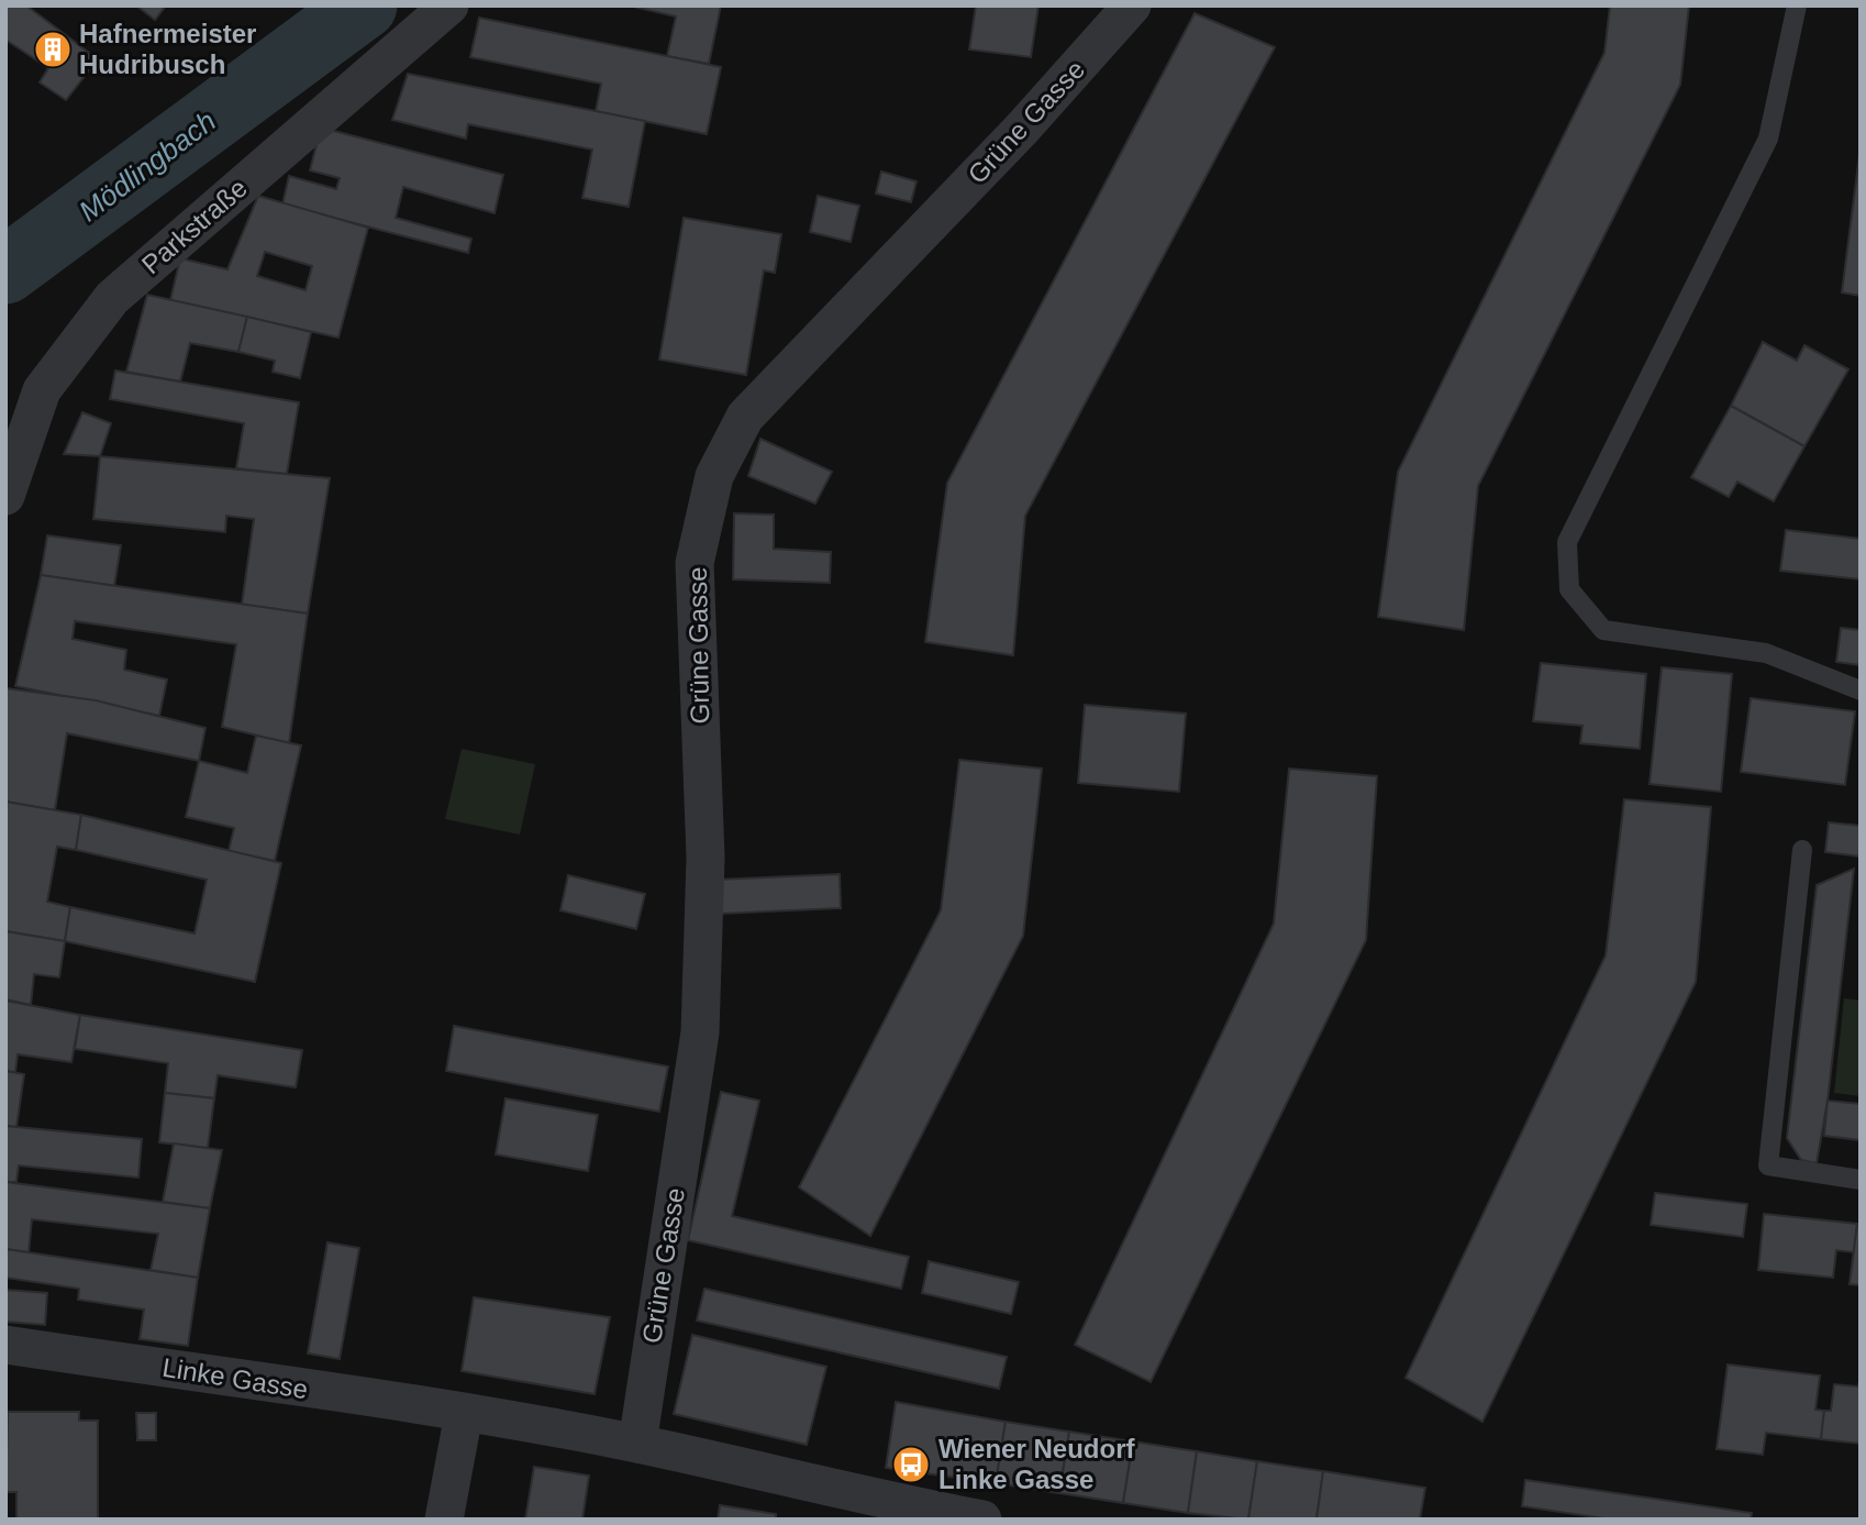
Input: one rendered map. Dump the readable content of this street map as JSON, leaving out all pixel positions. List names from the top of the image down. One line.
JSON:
{"streets":{"street":["Grüne Gasse","Parkstraße","Linke Gasse"]},"crossings":[["Grüne Gasse","Linke Gasse"]],"water":["Mödlingbach"],"places":{"building":["Hafnermeister Hudribusch"],"bus stop":["Wiener Neudorf Linke Gasse"]}}
